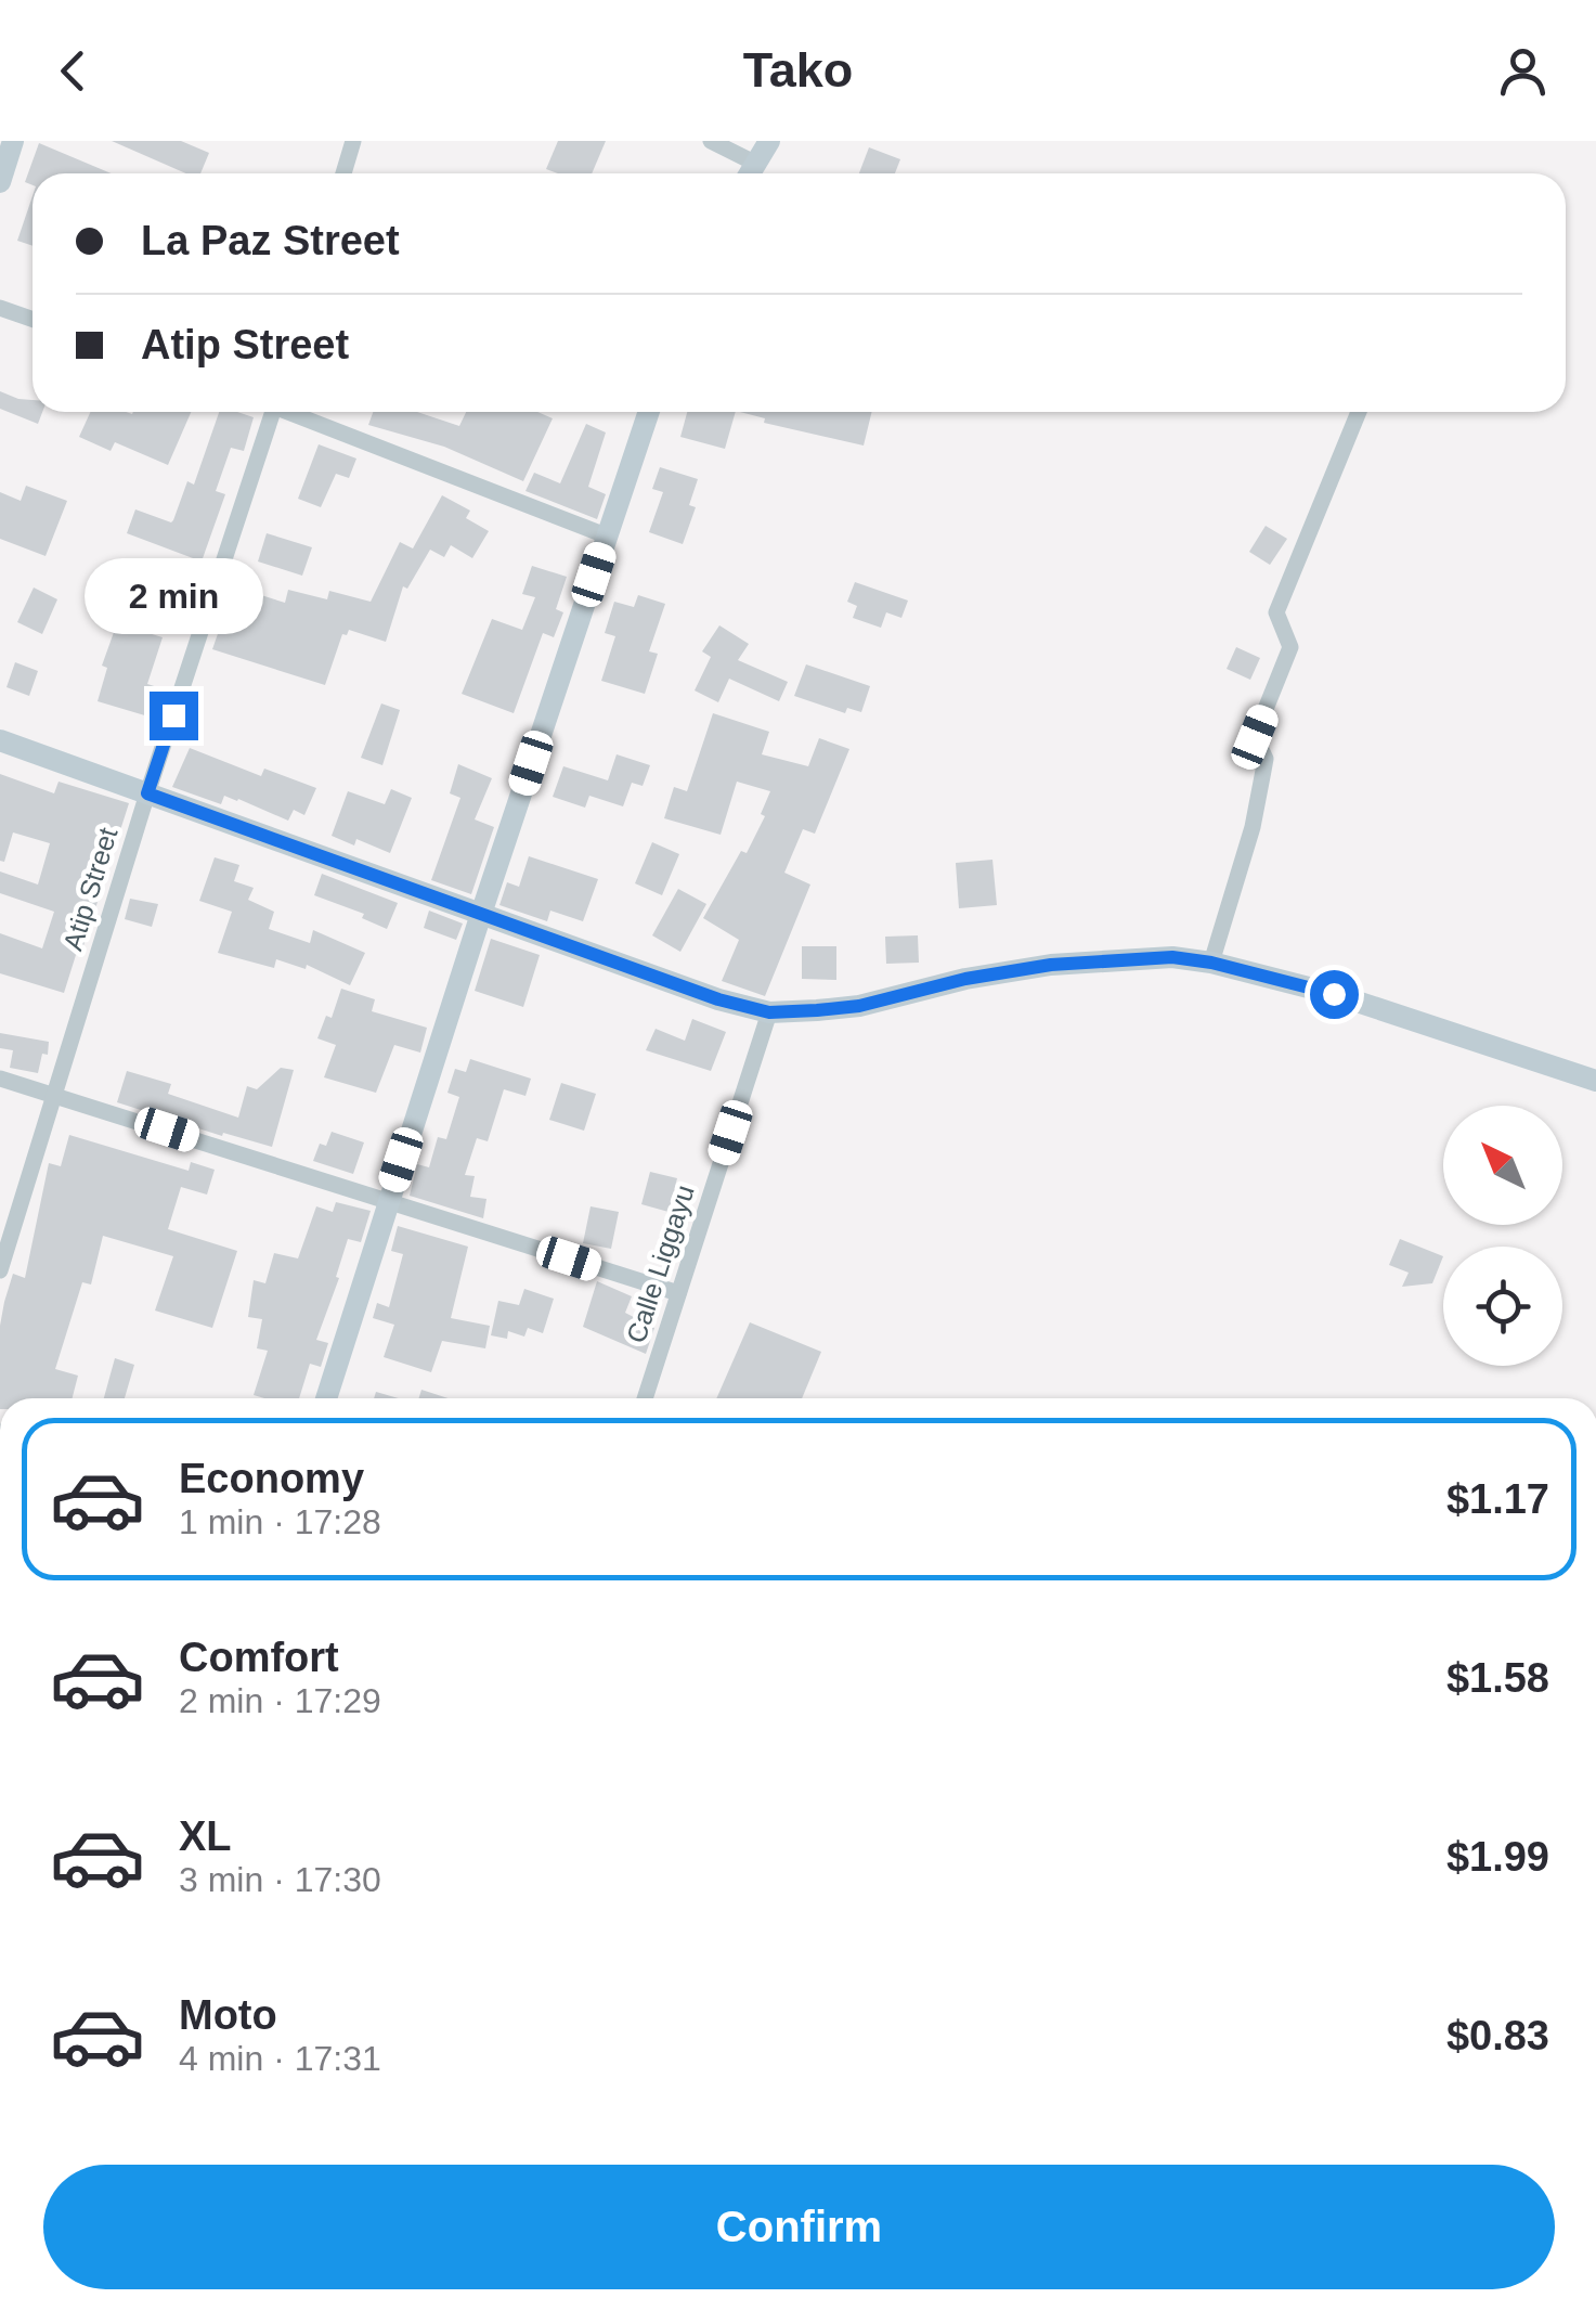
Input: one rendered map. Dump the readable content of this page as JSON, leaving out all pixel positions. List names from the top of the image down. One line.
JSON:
{"streets":{"street":["Atip Street","Calle Liggayu"]},"north":"top left","page":{"header":"Tako","banner":["La Paz Street","Atip Street"],"bubble":"2 min","list":[{"name":"Economy","note":"1 min · 17:28","value":"$1.17"},{"name":"Comfort","note":"2 min · 17:29","value":"$1.58"},{"name":"XL","note":"3 min · 17:30","value":"$1.99"},{"name":"Moto","note":"4 min · 17:31","value":"$0.83"}],"buttons":"Confirm"}}
